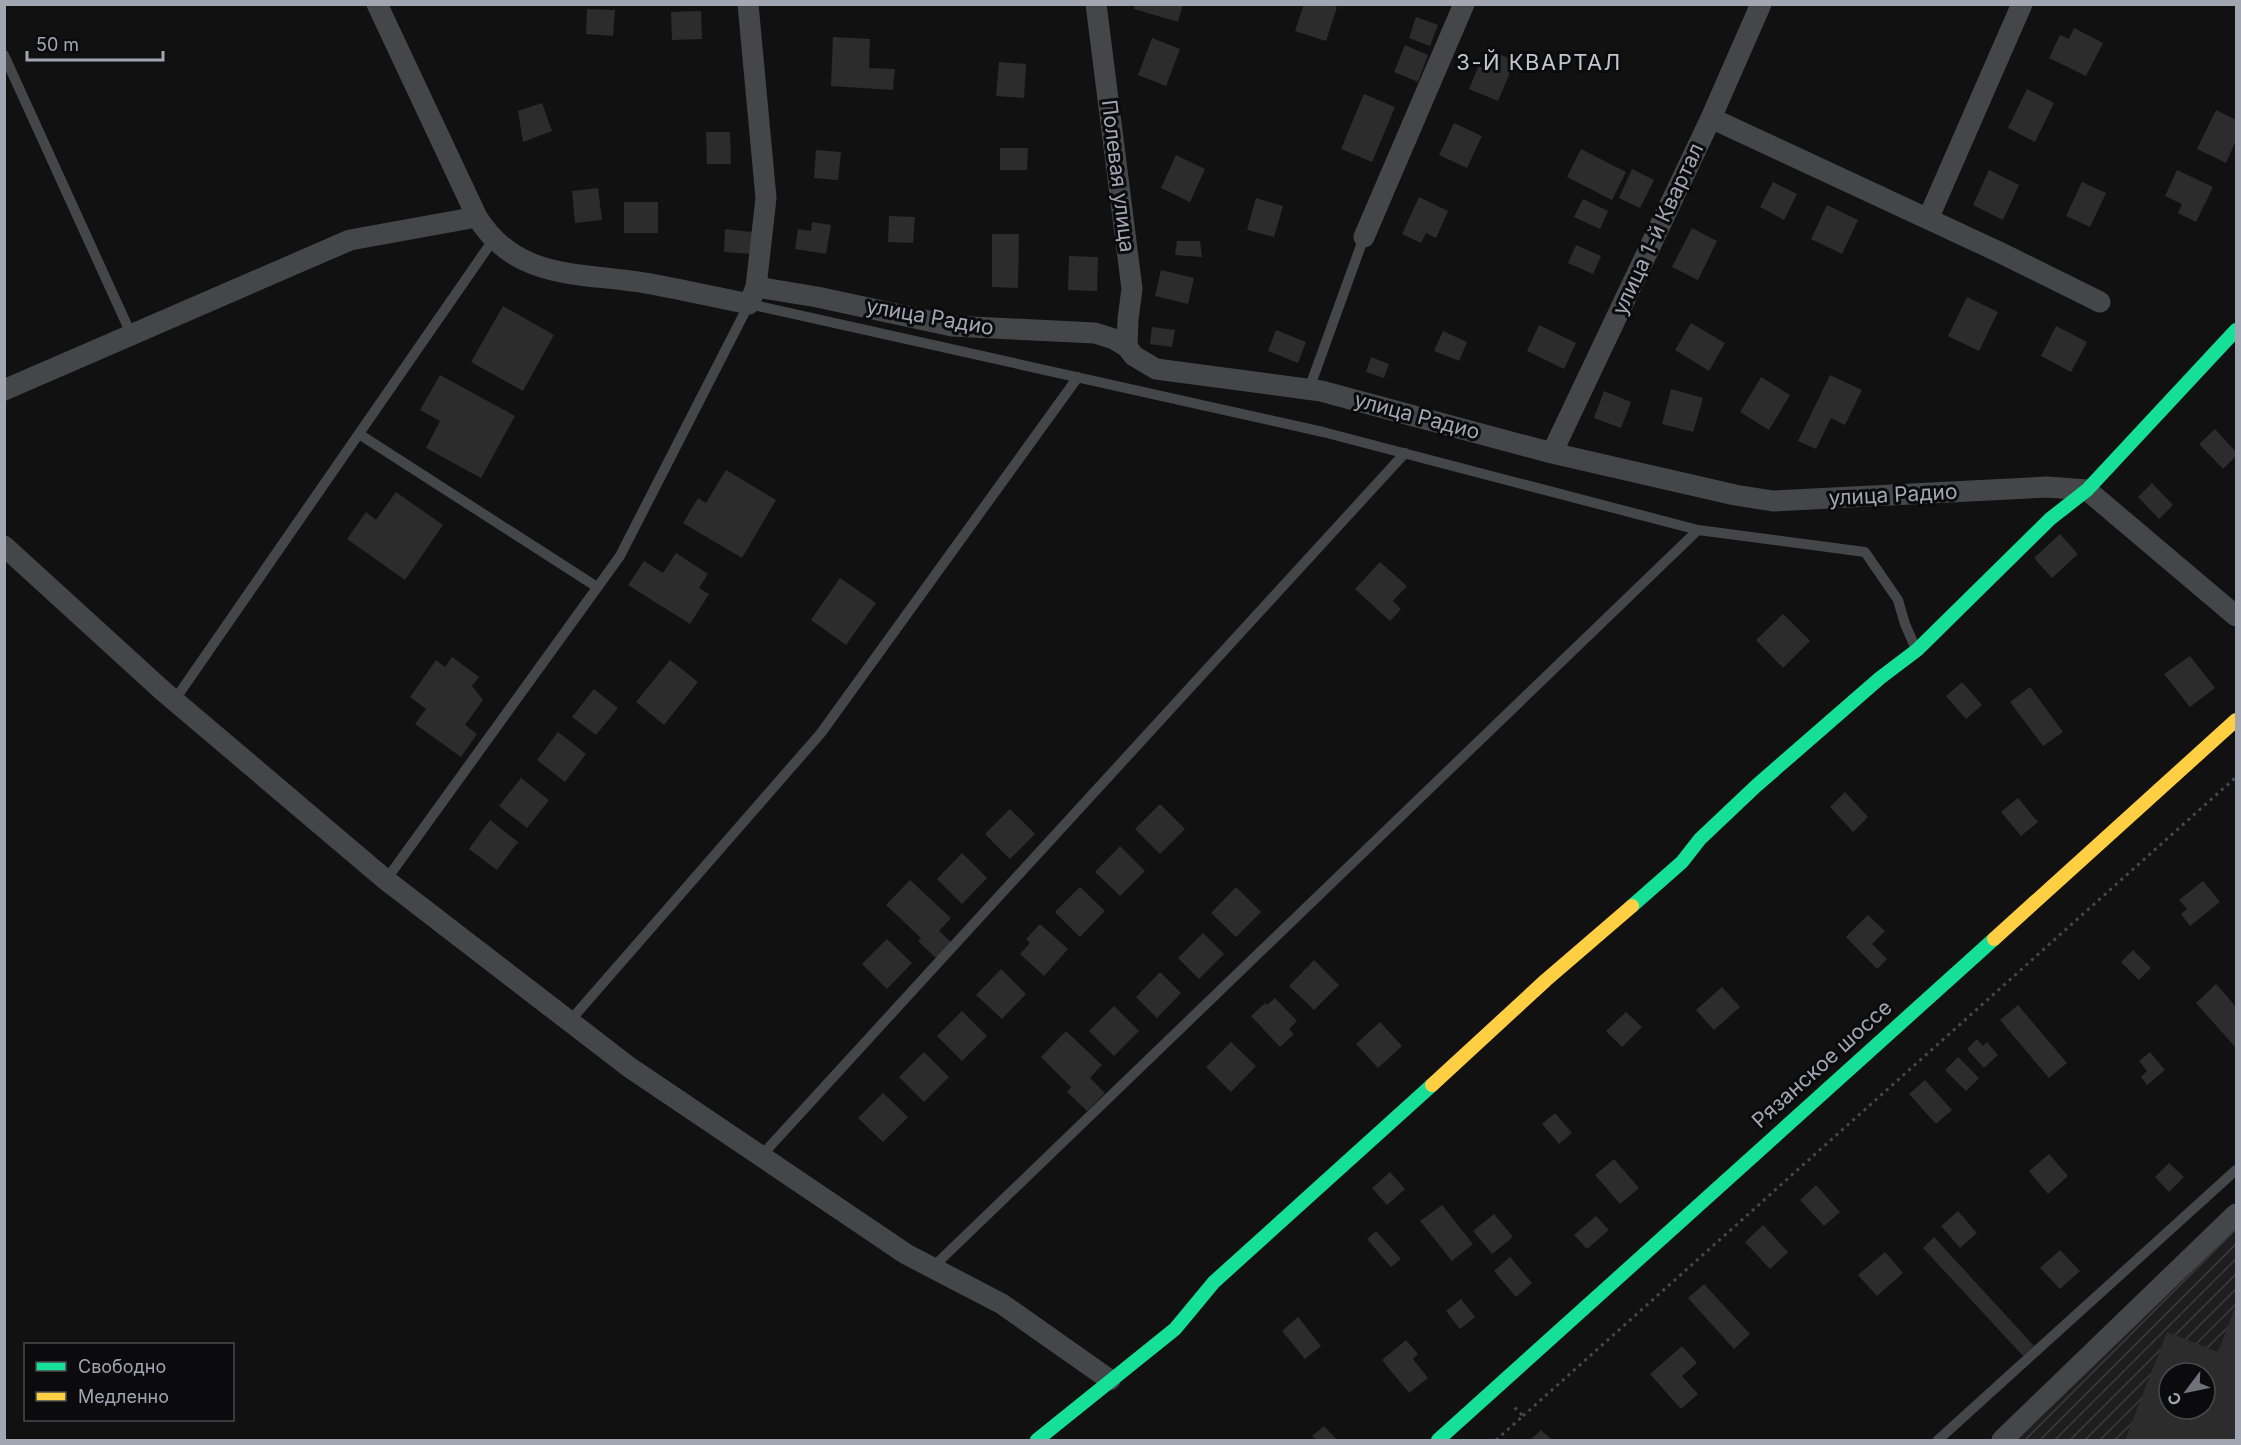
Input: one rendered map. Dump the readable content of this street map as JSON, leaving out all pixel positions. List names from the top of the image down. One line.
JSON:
{"streets":{"street":["Полевая улица","улица 1-й Квартал","улица Радио","Рязанское шоссе"]},"crossings":[["Полевая улица","улица Радио"],["улица 1-й Квартал","улица Радио"]],"districts":["3-Й КВАРТАЛ"],"legend":["Свободно","Медленно"],"scale_bar":"50 m","north":"bottom left"}
